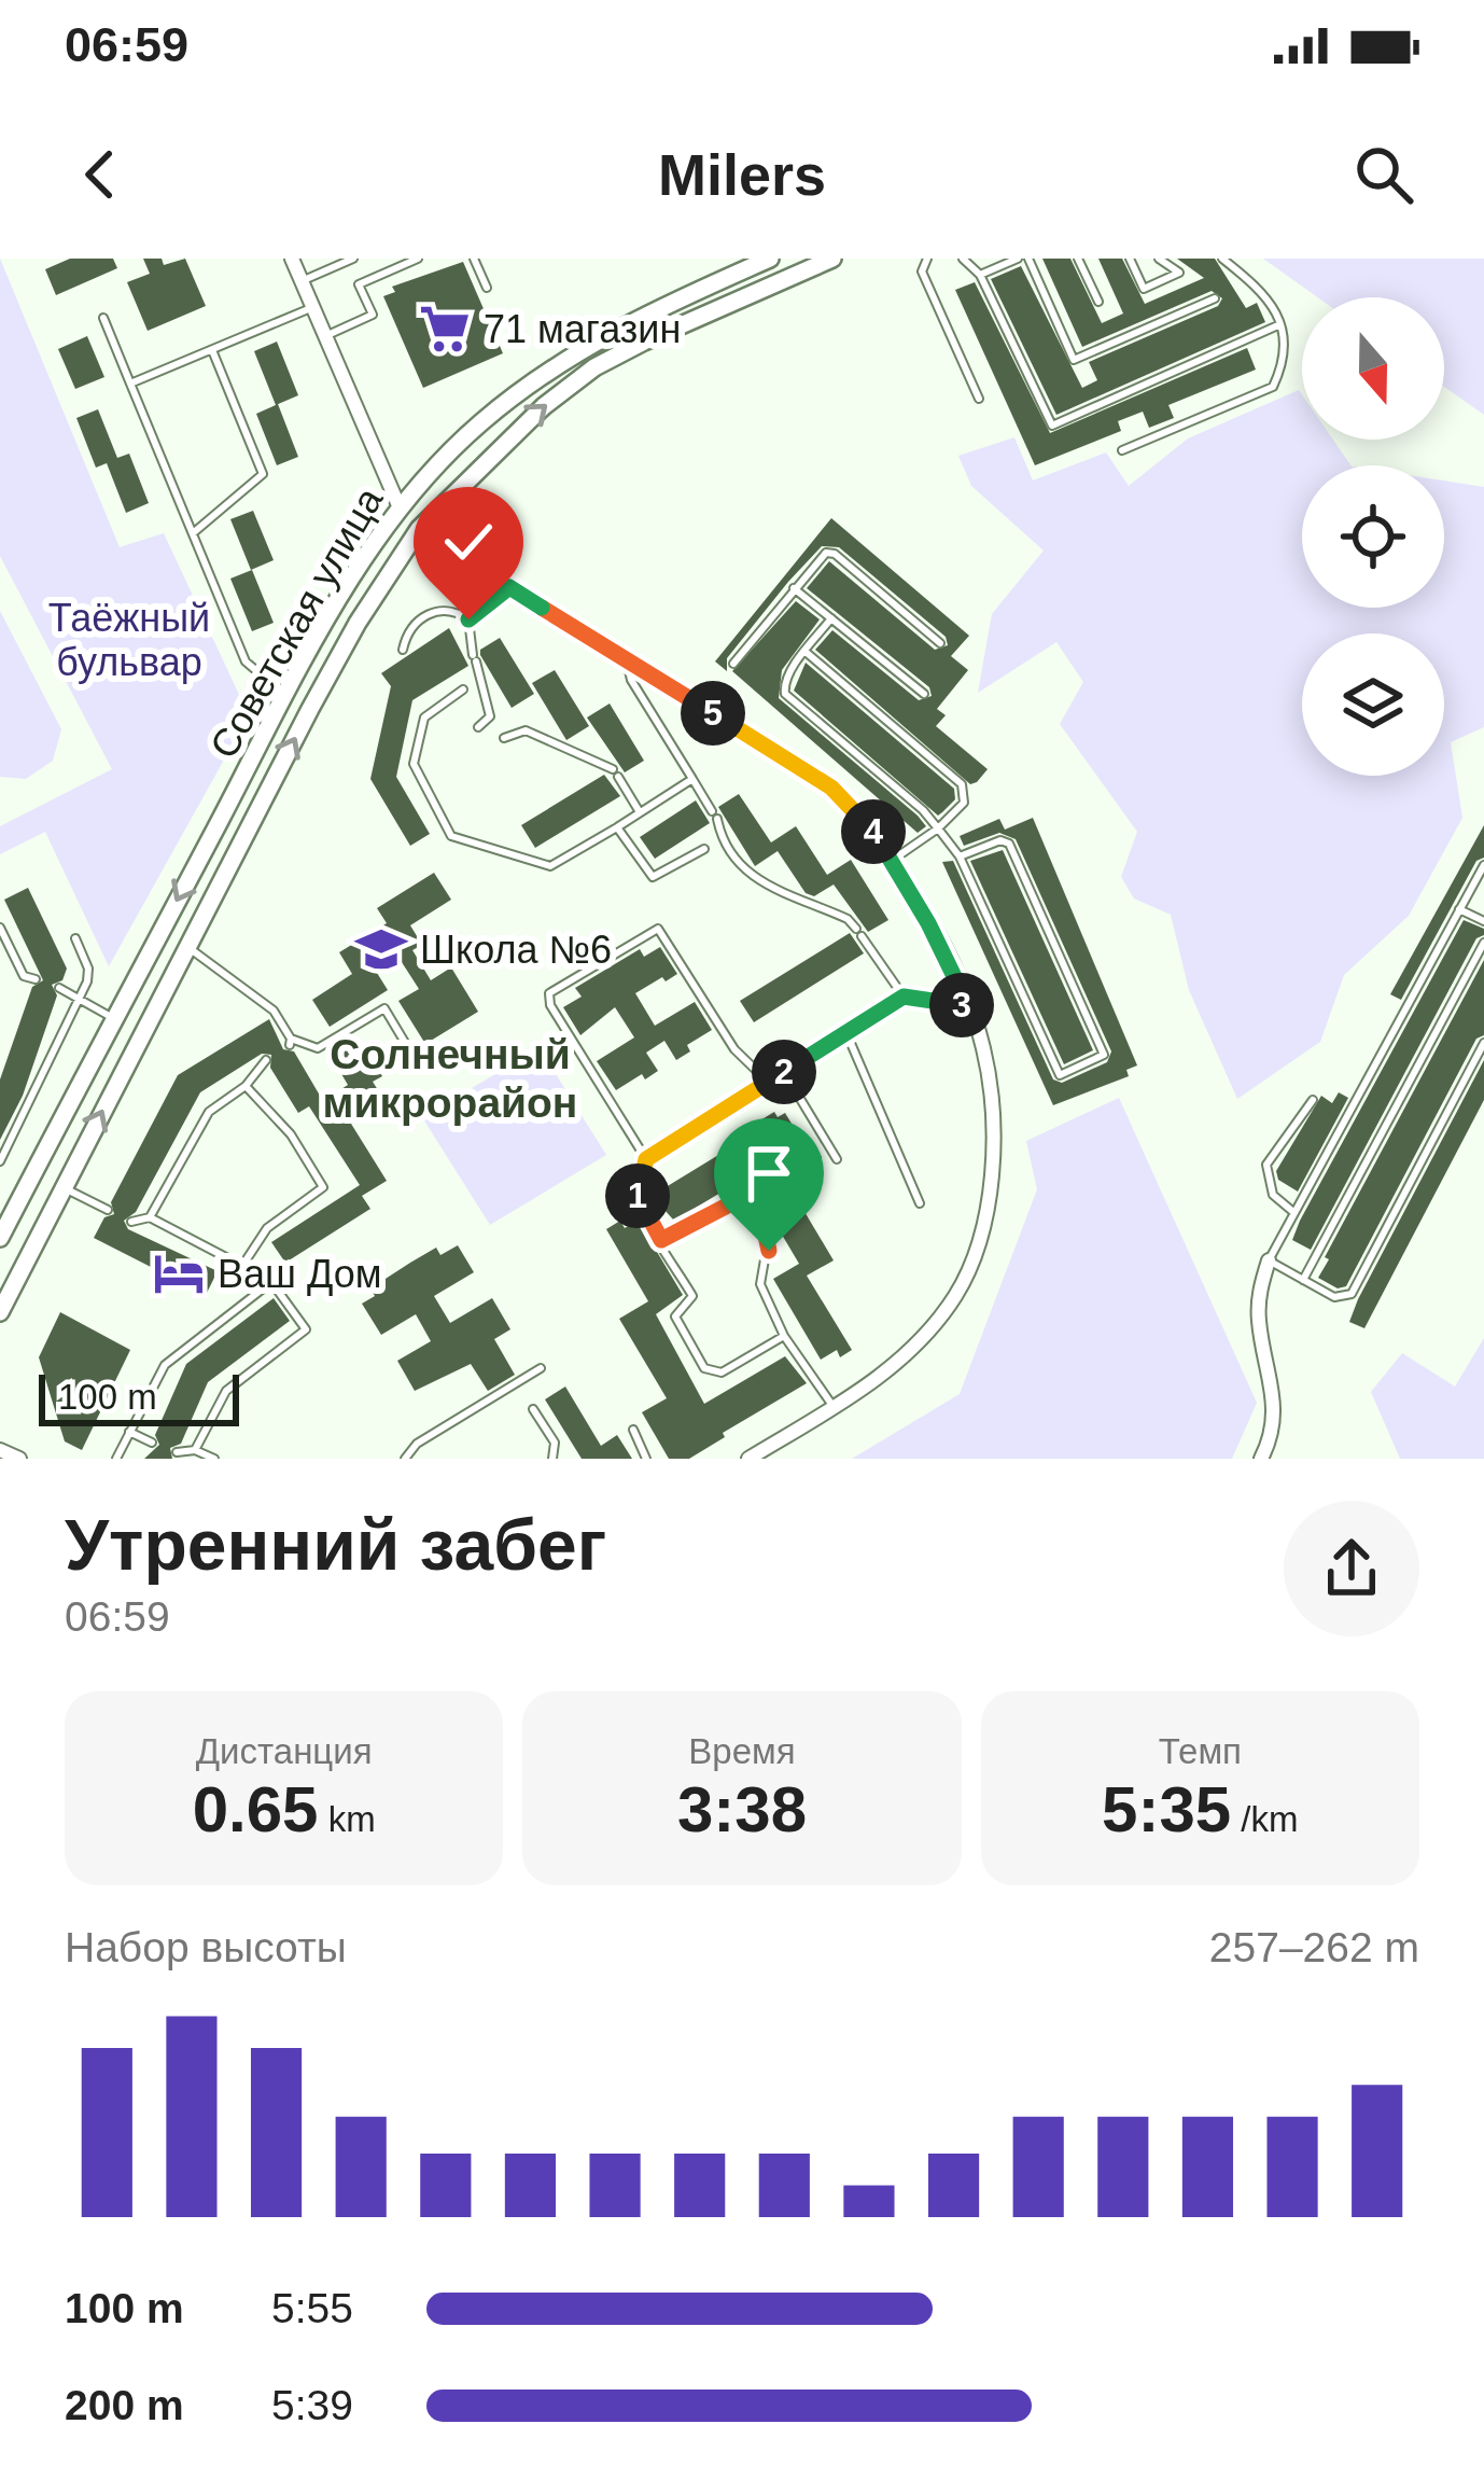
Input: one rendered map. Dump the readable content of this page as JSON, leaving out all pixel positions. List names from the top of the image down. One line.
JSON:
{"streets":{"street":["Советская улица"]},"districts":["Солнечный микрорайон"],"parks":["Таёжный бульвар"],"places":{"supermarket":["71 магазин"],"school or university":["Школа №6"],"hotel":["Ваш Дом"]},"scale_bar":"100 m","north":"bottom","page":{"status":"06:59","header":"Milers","pins":["5","4","3","2","1"],"scale":"100 m","heading":["Утренний забег","06:59"],"stats":[["Дистанция","0.65 km"],["Время","3:38"],["Темп","5:35 /km"]],"chart":["Набор высоты","257–262 m"],"list":[{"name":"100 m","note":"5:55"},{"name":"200 m","note":"5:39"}]}}
